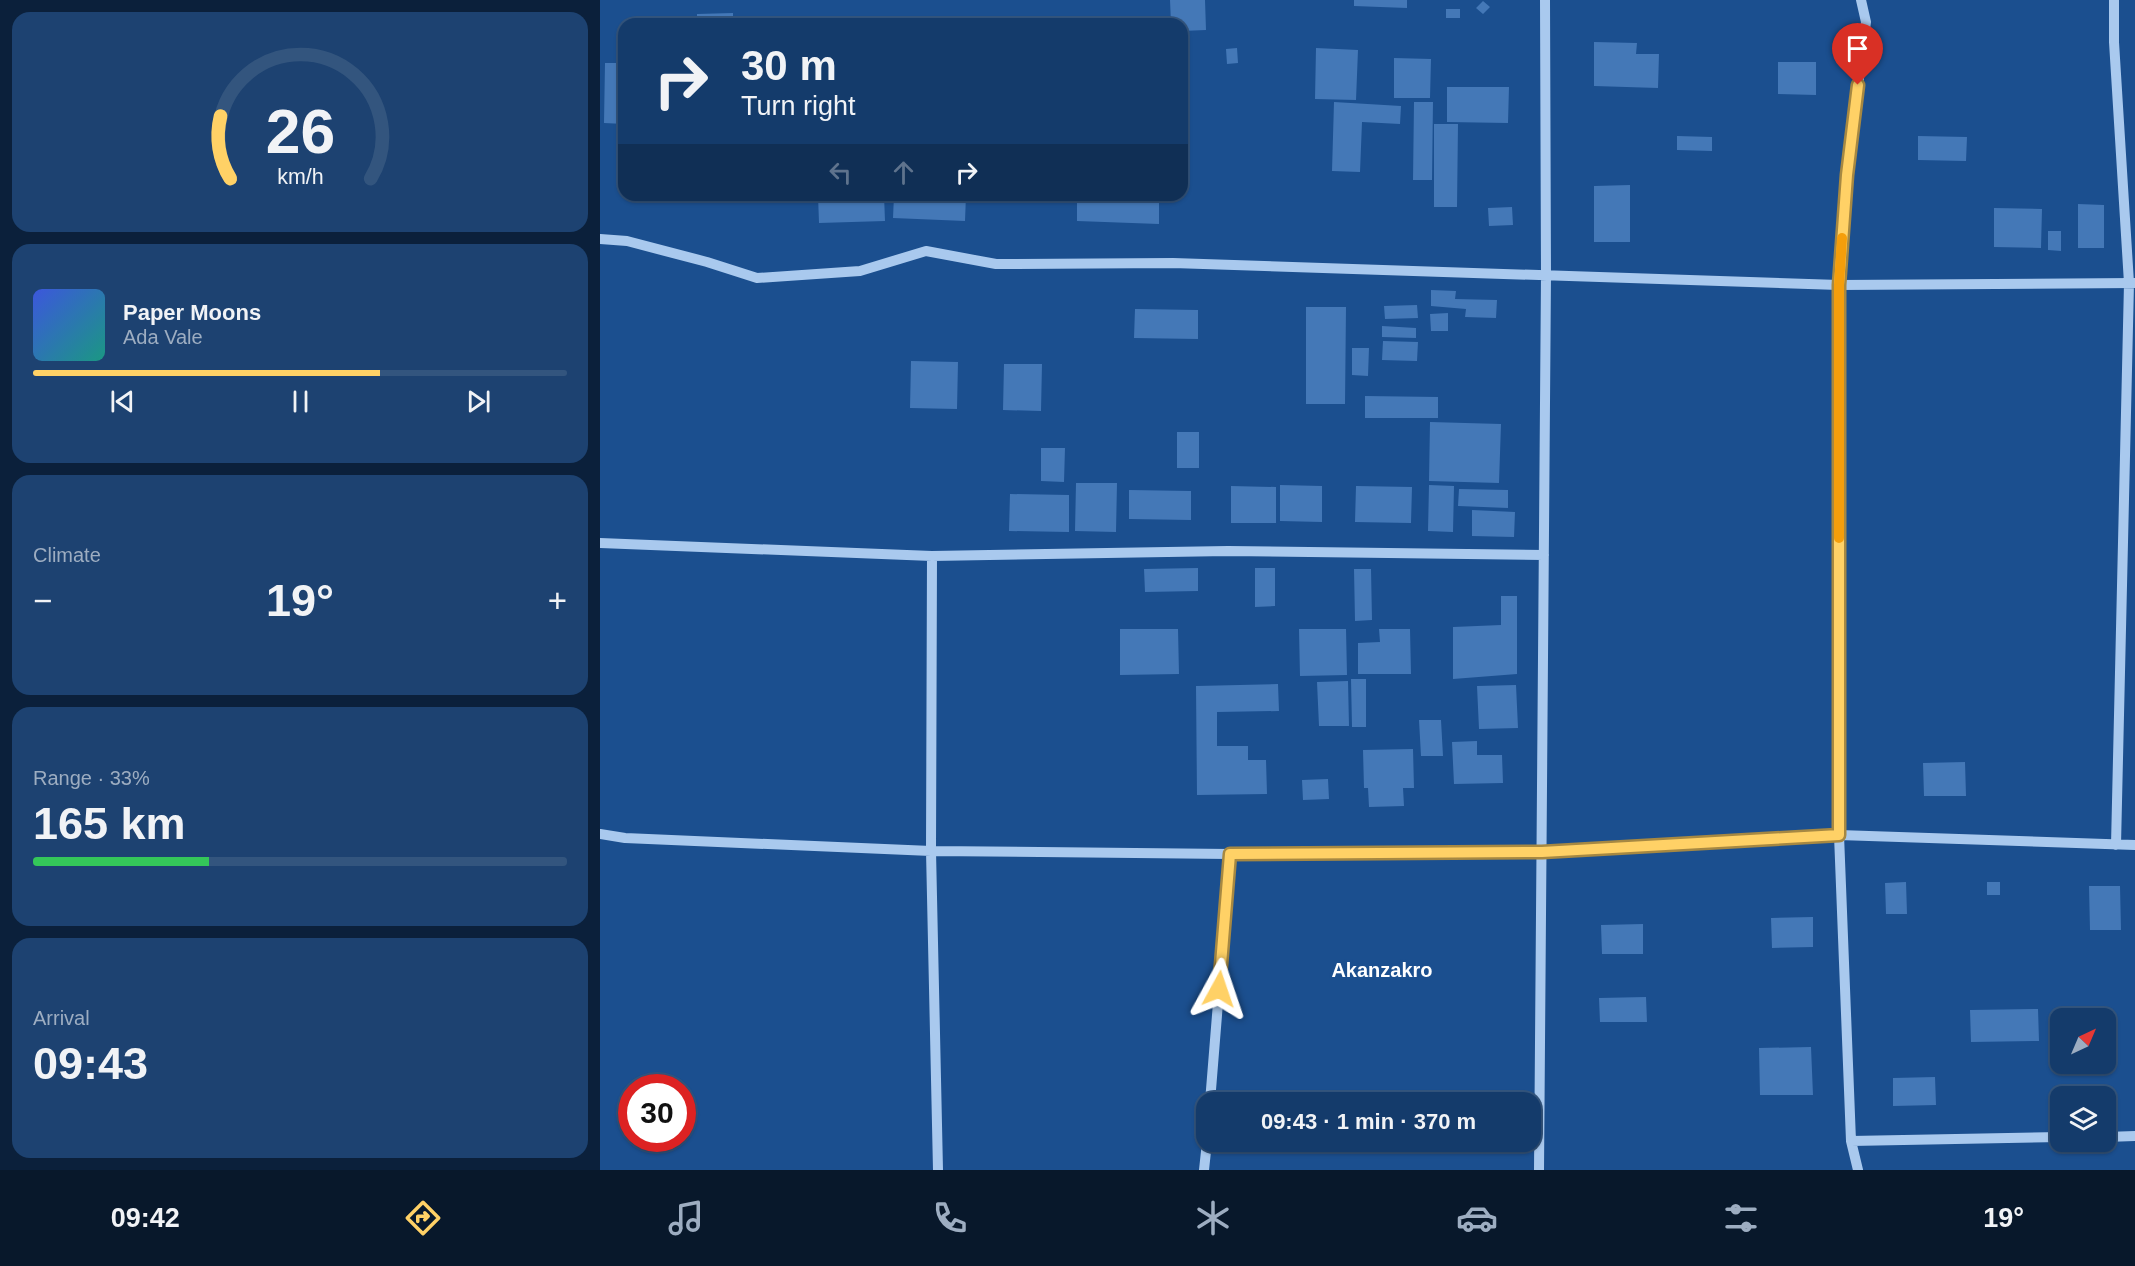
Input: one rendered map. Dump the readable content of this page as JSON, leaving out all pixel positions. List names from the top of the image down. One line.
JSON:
{"districts":["Akanzakro"],"north":"top right","page":{"turn":["30 m","Turn right"],"song":["Paper Moons","Ada Vale"],"tile":["Climate",["Range · 33%","165 km"],["Arrival","09:43"]],"heat":["−","19°","+"],"limit":"30","trip":"09:43 · 1 min · 370 m","tabs":["09:42","19°"],"gauge":["26","km/h"]}}
